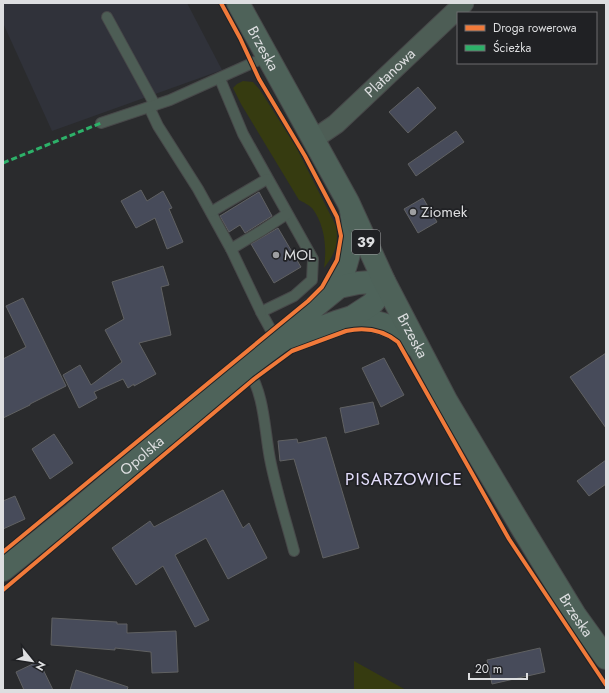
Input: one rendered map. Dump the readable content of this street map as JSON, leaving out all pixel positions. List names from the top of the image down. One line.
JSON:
{"streets":{"main road":["Brzeska","39","Opolska"],"street":["Platanowa"]},"crossings":[["Brzeska","Platanowa"],["Brzeska","Opolska"]],"districts":["PISARZOWICE"],"places":["Ziomek","MOL"],"legend":["Droga rowerowa","Ścieżka"],"scale_bar":"20 m","north":"bottom right"}
